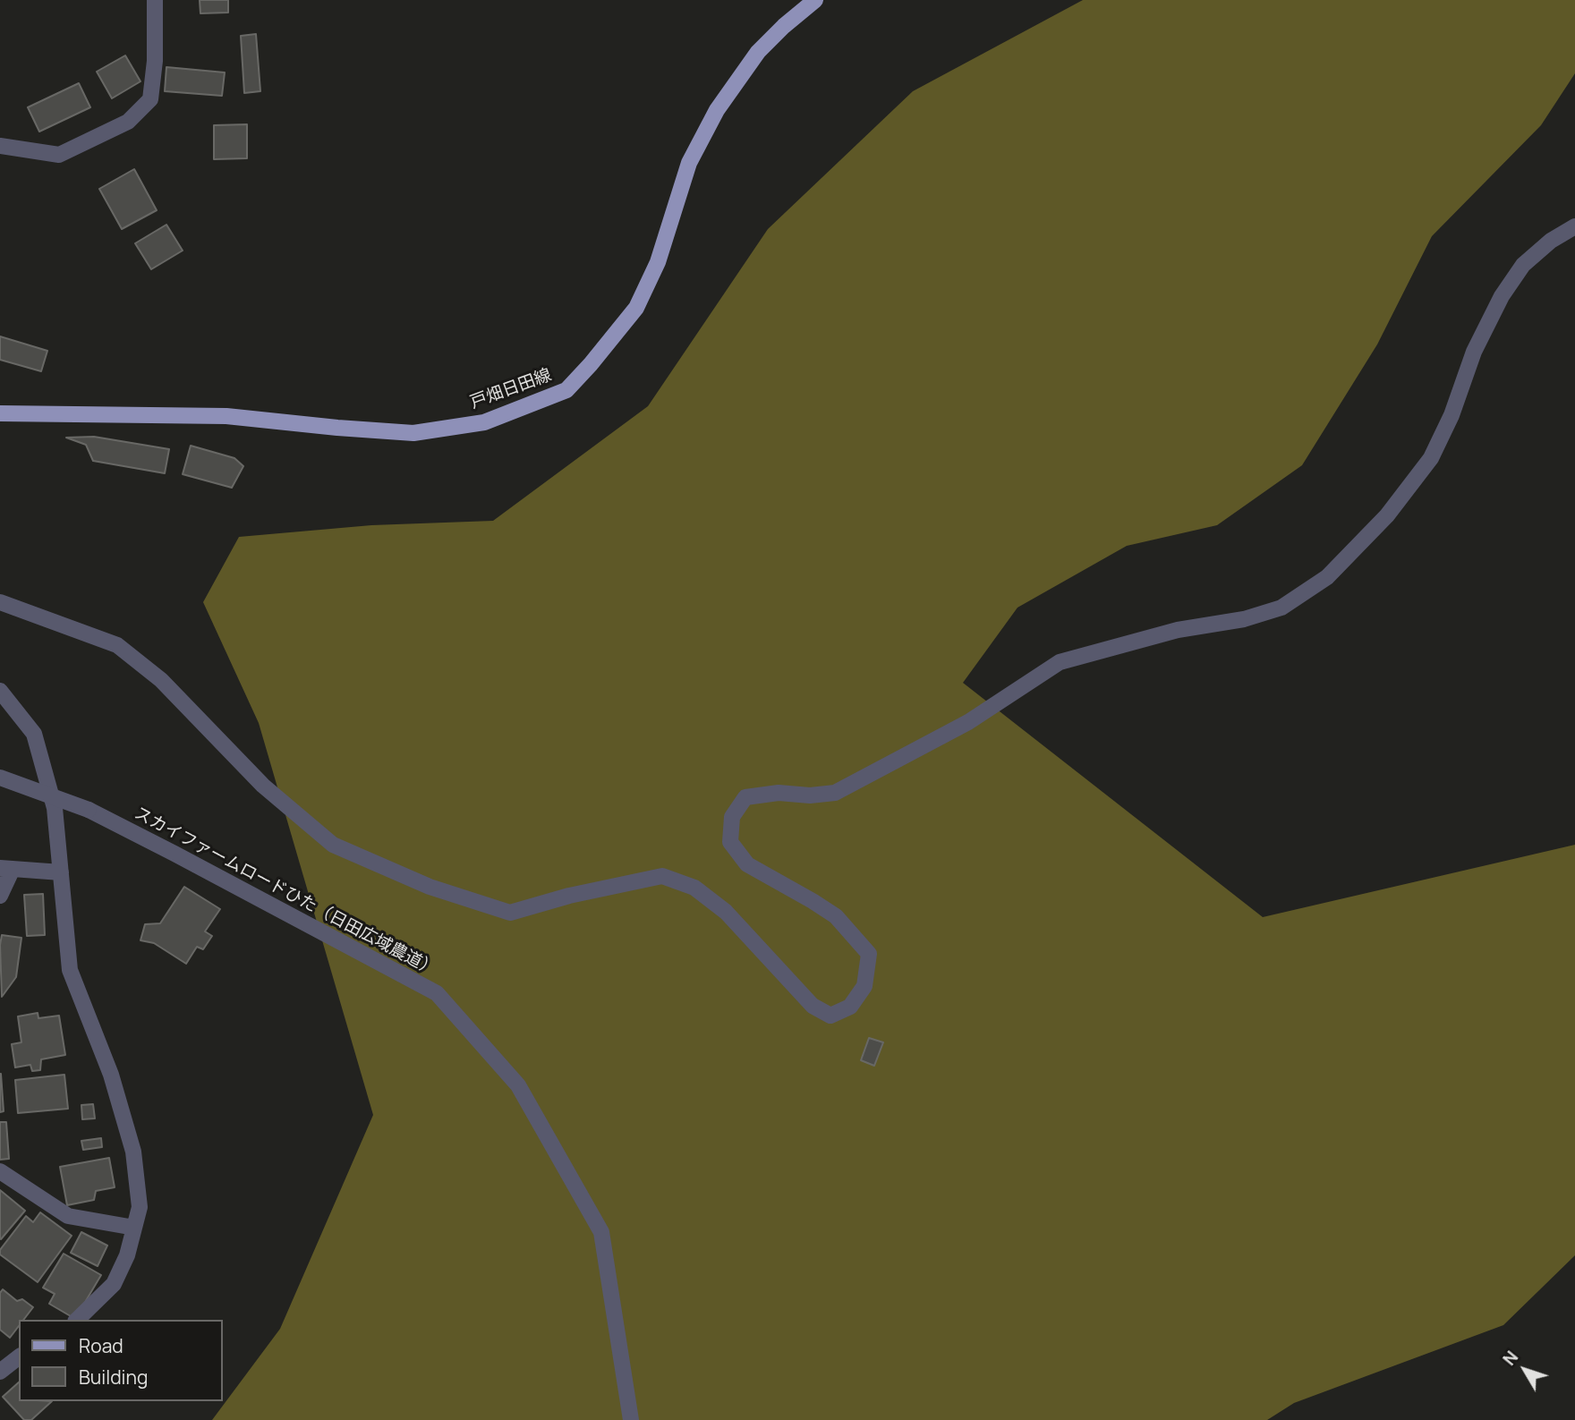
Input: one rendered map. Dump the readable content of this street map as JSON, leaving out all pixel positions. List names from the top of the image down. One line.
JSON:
{"streets":{"main road":["戸畑日田線"],"street":["スカイファームロードひた（日田広域農道）"]},"legend":["Road","Building"],"north":"top left"}
